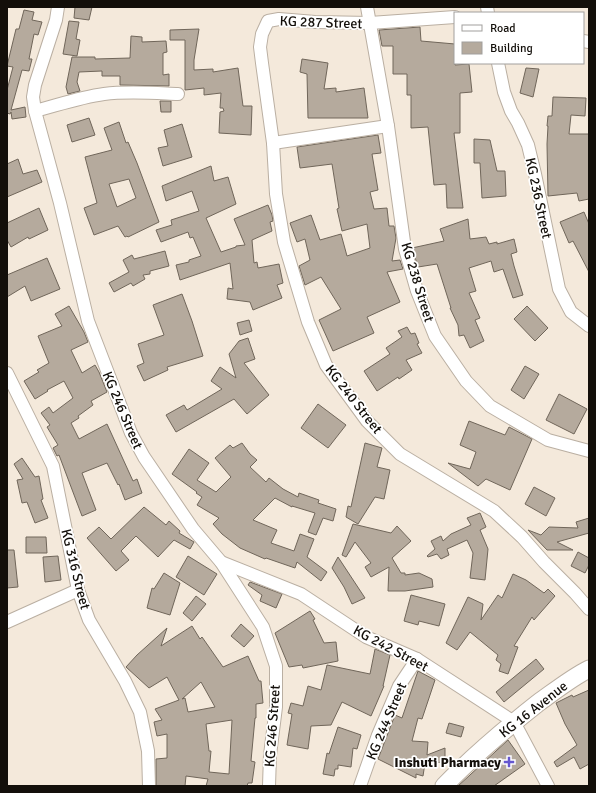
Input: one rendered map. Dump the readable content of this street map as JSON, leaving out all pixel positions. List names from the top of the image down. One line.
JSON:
{"streets":{"street":["KG 287 Street","KG 236 Street","KG 238 Street","KG 240 Street","KG 246 Street","KG 316 Street","KG 242 Street","KG 16 Avenue","KG 244 Street"]},"crossings":[["KG 287 Street","KG 238 Street"],["KG 287 Street","KG 240 Street"],["KG 246 Street","KG 242 Street"],["KG 242 Street","KG 16 Avenue"],["KG 242 Street","KG 244 Street"]],"places":{"health":["Inshuti Pharmacy"]},"legend":["Road","Building"]}
